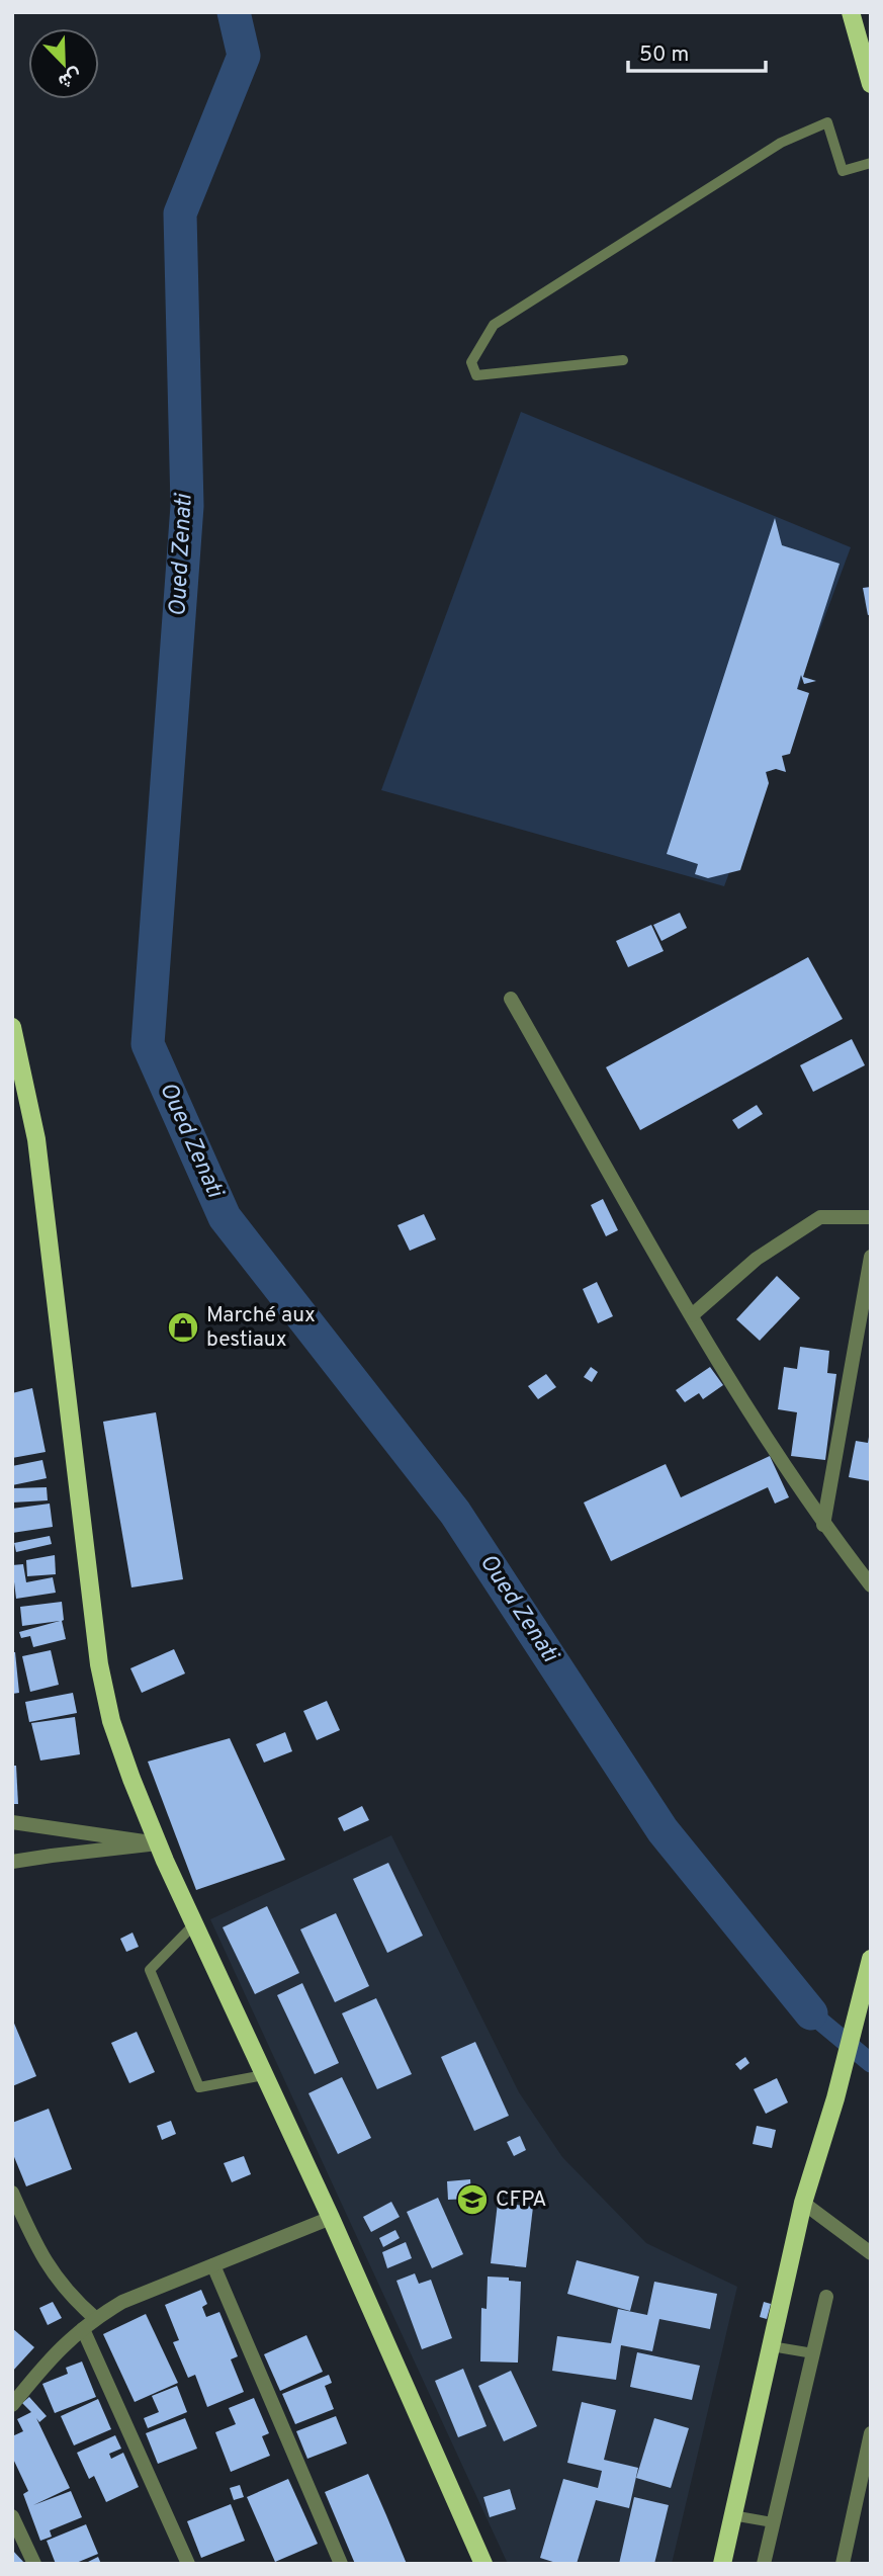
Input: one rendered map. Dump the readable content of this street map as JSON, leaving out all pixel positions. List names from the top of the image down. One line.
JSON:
{"water":["Oued Zenati"],"places":{"shop":["Marché aux bestiaux"],"school or university":["CFPA"]},"scale_bar":"50 m","north":"bottom right"}
